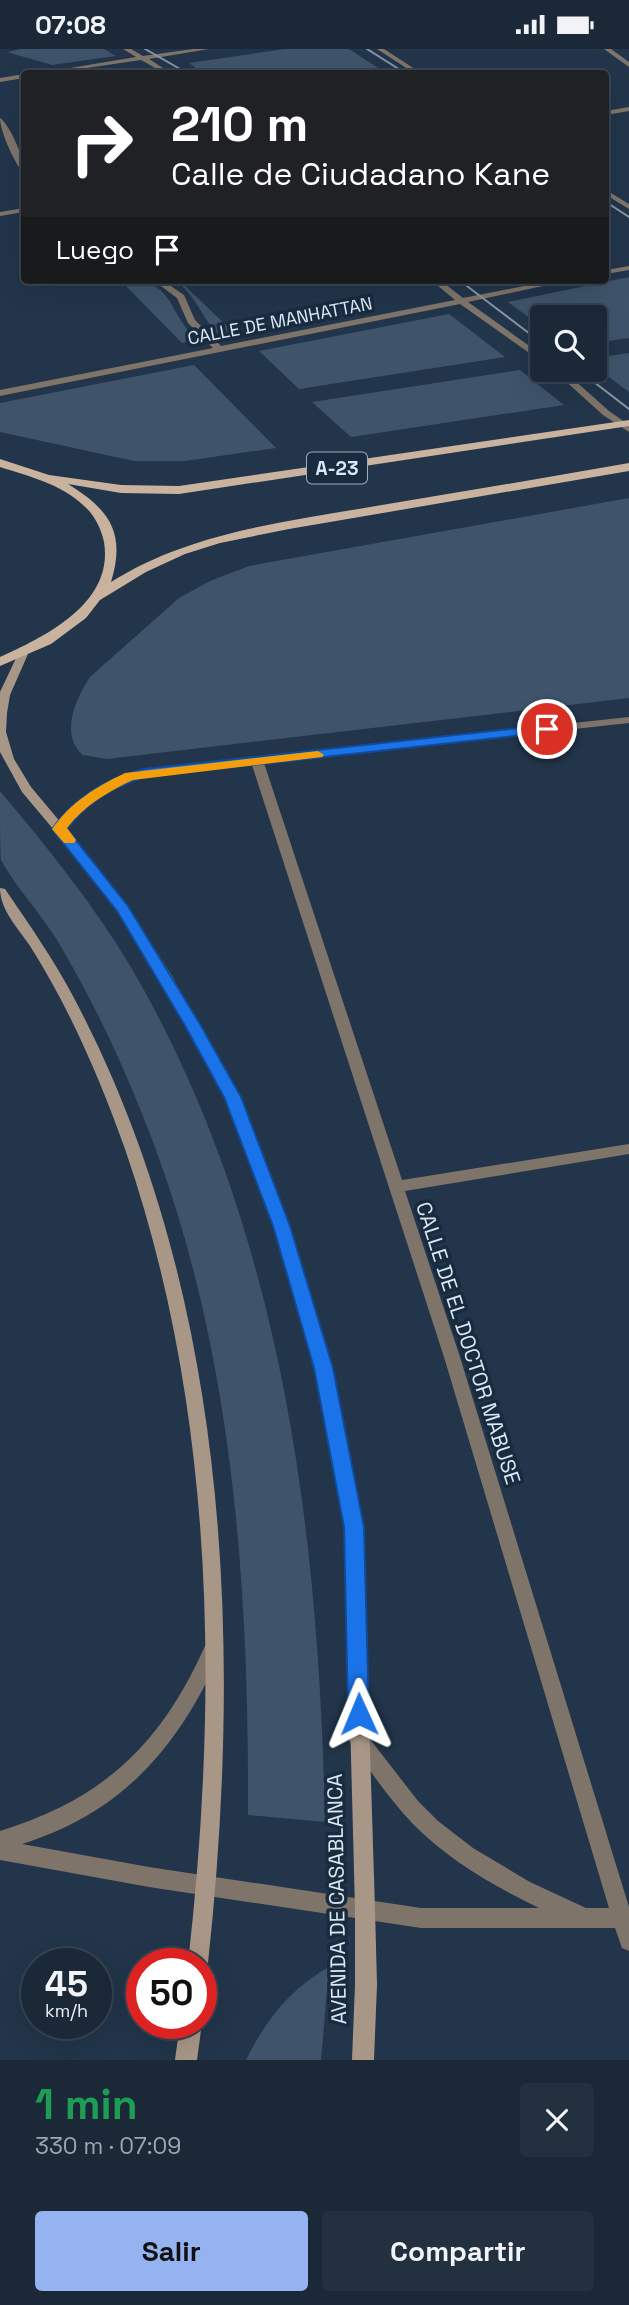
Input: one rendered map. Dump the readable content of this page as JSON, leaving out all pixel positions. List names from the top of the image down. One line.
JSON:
{"streets":{"main road":["A-23","AVENIDA DE CASABLANCA"],"street":["CALLE DE MANHATTAN","CALLE DE EL DOCTOR MABUSE"]},"crossings":[["A-23","AVENIDA DE CASABLANCA"]],"page":{"status":"07:08","turn":["210 m","Calle de Ciudadano Kane"],"then":"Luego","speed":"45 km/h","limit":"50","heading":["1 min","330 m · 07:09"],"buttons":["Salir","Compartir"]}}
